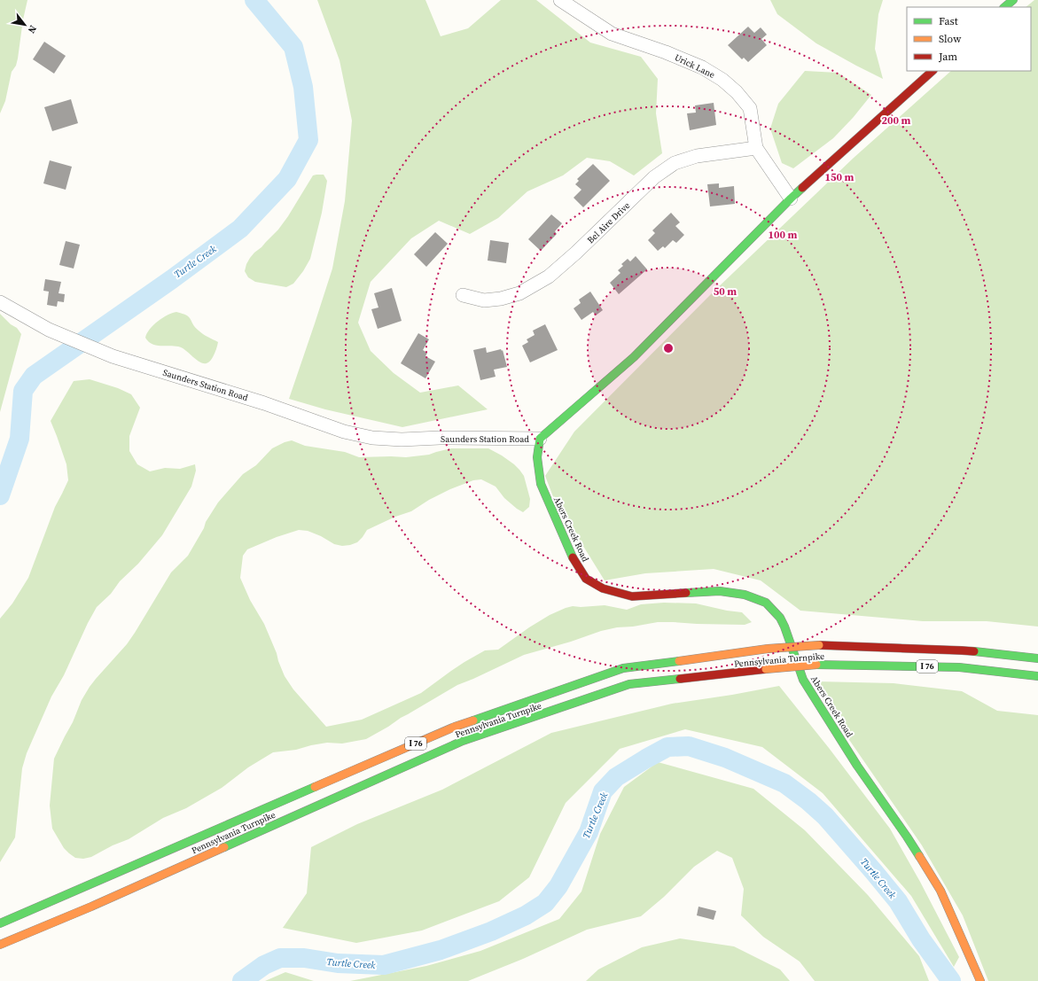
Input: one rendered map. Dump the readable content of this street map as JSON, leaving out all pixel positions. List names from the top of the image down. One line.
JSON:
{"streets":{"main road":["Saunders Station Road","Abers Creek Road","Pennsylvania Turnpike","I 76"],"street":["Urick Lane","Bel Aire Drive"]},"crossings":[["Urick Lane","Bel Aire Drive"],["Urick Lane","Saunders Station Road"],["Saunders Station Road","Abers Creek Road"]],"water":["Turtle Creek"],"legend":["Fast","Slow","Jam"],"north":"bottom right","rings":["200 m","150 m","100 m","50 m"]}
